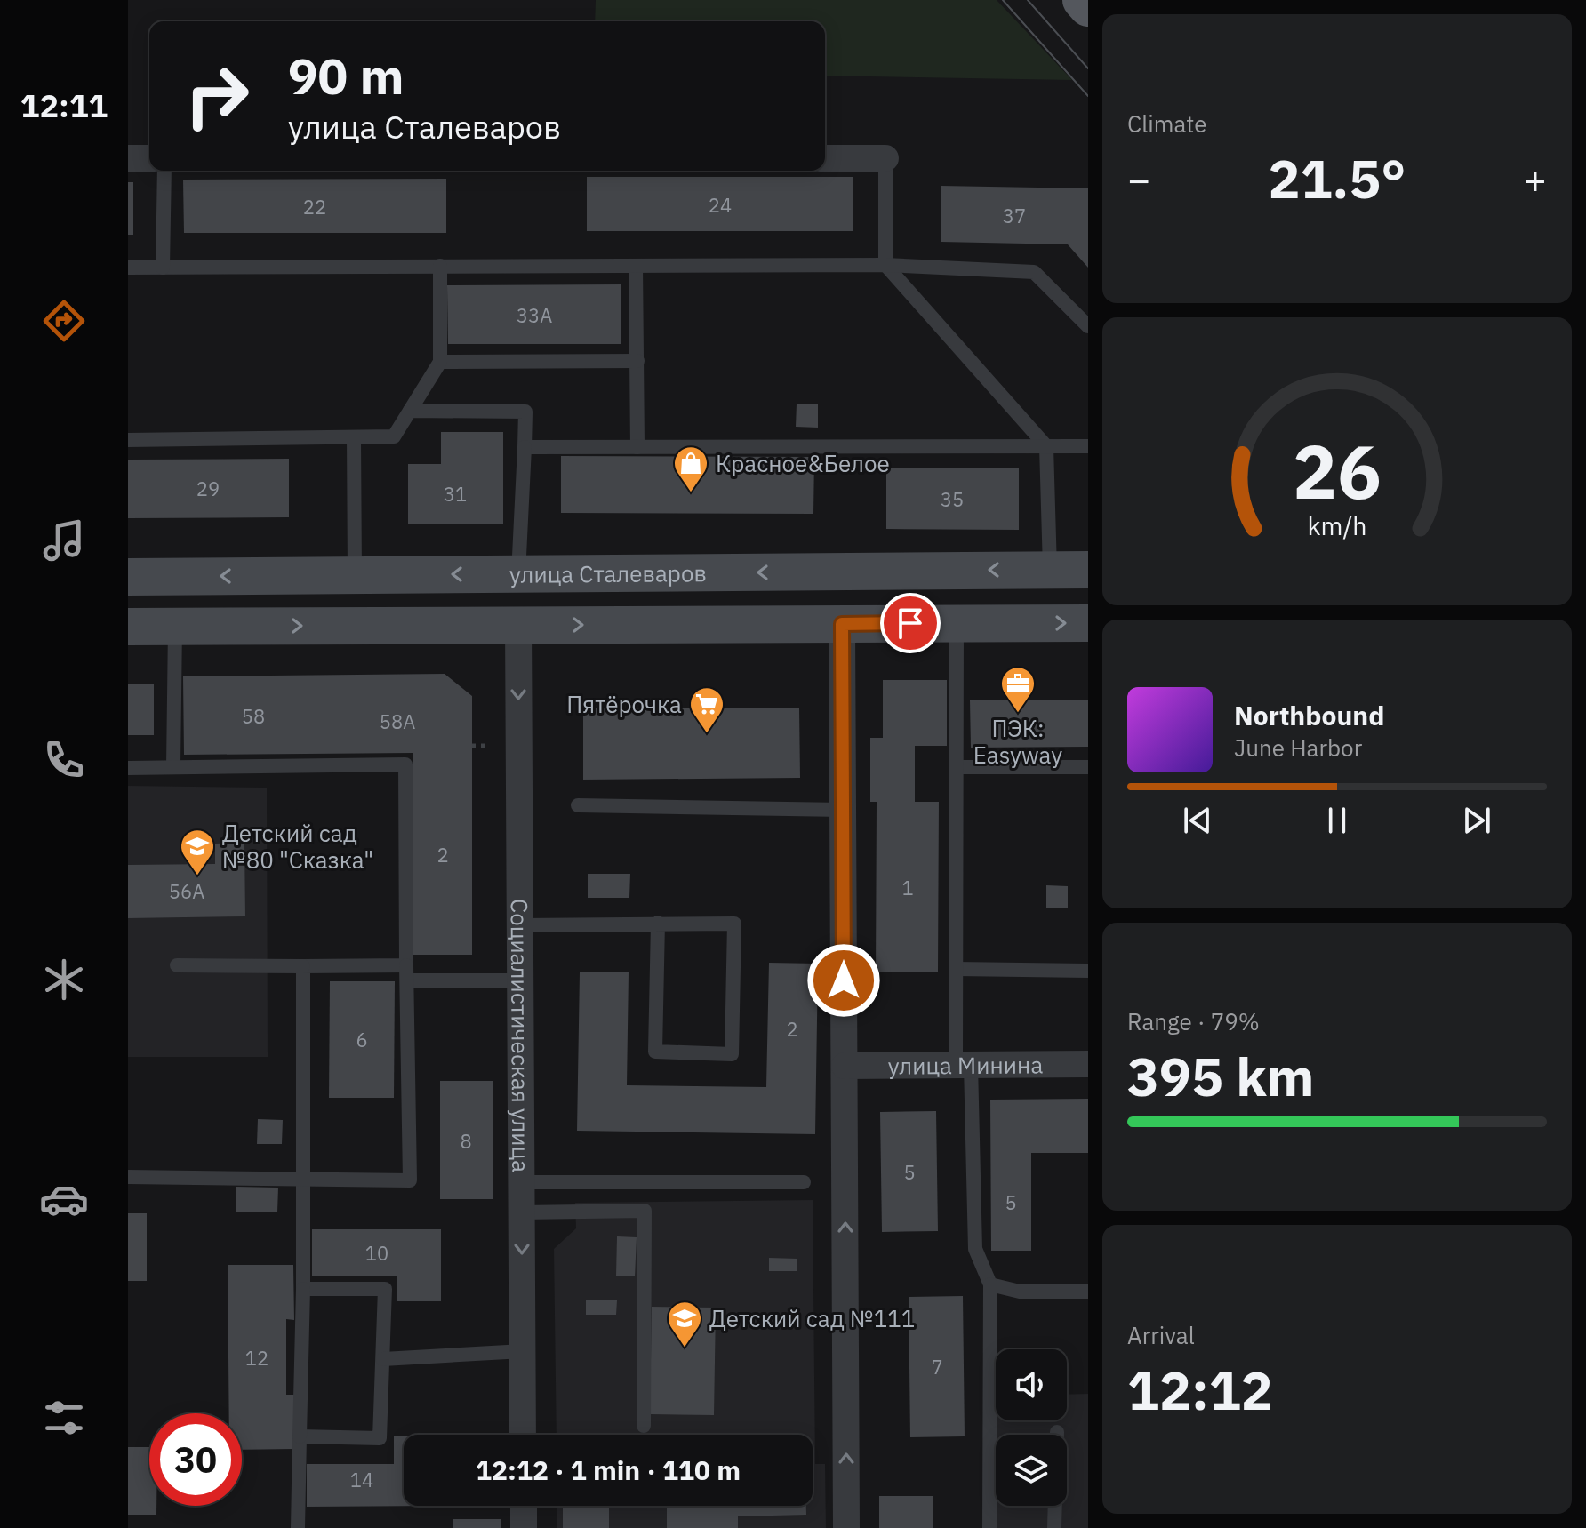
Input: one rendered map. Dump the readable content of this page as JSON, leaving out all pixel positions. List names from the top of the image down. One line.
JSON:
{"streets":{"main road":["улица Сталеваров"],"street":["Социалистическая улица","улица Минина"]},"one_way":["Социалистическая улица"],"places":{"shop":["Красное&Белое"],"office":["ПЭК: Easyway"],"supermarket":["Пятёрочка"],"school or university":["Детский сад №80 \"Сказка\"","Детский сад №111"]},"house_numbers":["24","22","37","33А","29","31","35","58","58А","2","1","56А","2","6","8","5","5","10","12","7","14"],"page":{"tabs":"12:11","tile":["Climate",["Range · 79%","395 km"],["Arrival","12:12"]],"turn":["90 m","улица Сталеваров"],"heat":["−","21.5°","+"],"song":["Northbound","June Harbor"],"limit":"30","trip":"12:12 · 1 min · 110 m","gauge":["26","km/h"]}}
